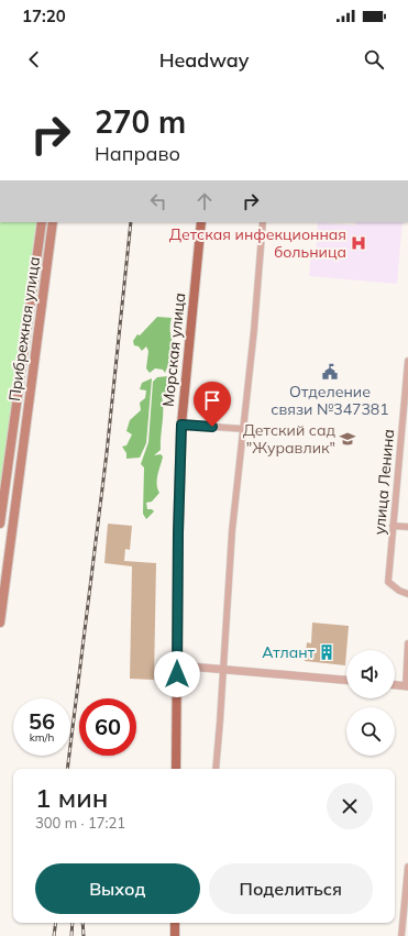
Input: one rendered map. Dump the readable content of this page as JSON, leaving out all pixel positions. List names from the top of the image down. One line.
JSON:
{"streets":{"main road":["Прибрежная улица","Морская улица"],"street":["улица Ленина"]},"places":{"hospital":["Детская инфекционная больница"],"public building":["Отделение связи №347381"],"school or university":["Детский сад \"Журавлик\""],"building":["Атлант"]},"page":{"status":"17:20","header":"Headway","turn":["270 m","Направо"],"speed":"56 km/h","limit":"60","heading":["1 мин","300 m · 17:21"],"buttons":["Выход","Поделиться"]}}
